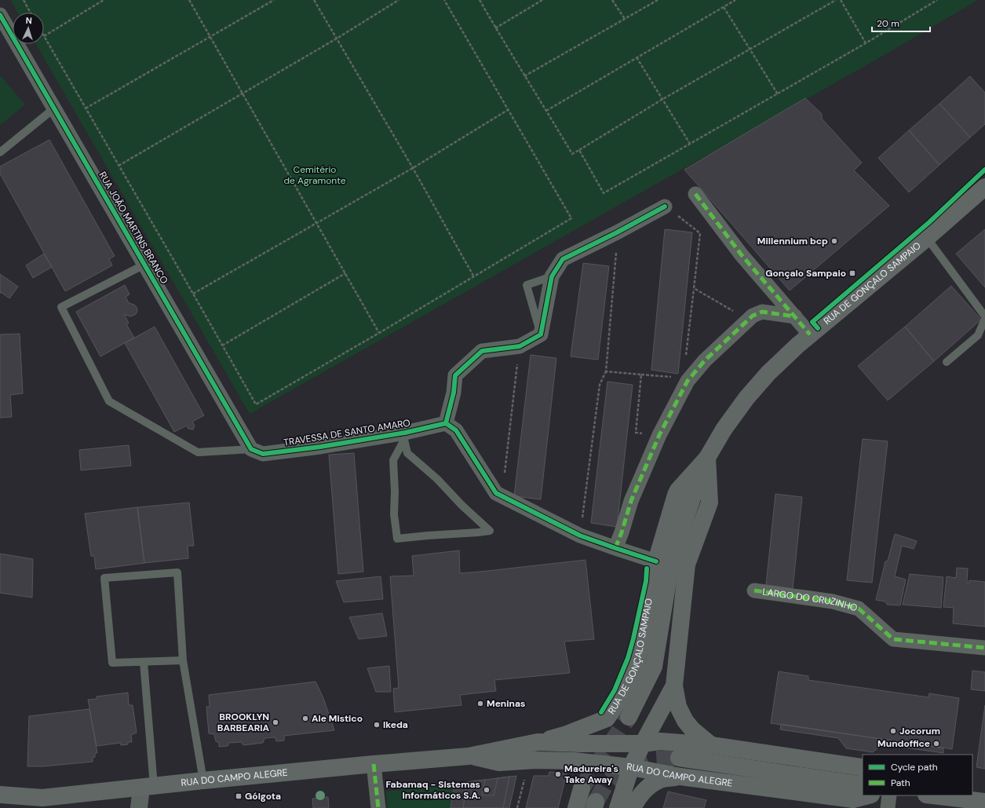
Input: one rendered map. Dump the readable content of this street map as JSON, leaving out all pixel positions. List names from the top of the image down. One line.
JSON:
{"streets":{"main road":["RUA DE GONÇALO SAMPAIO","RUA DO CAMPO ALEGRE"],"street":["RUA JOÃO MARTINS BRANCO","TRAVESSA DE SANTO AMARO","LARGO DO CRUZINHO"]},"crossings":[["RUA JOÃO MARTINS BRANCO","TRAVESSA DE SANTO AMARO"],["RUA DE GONÇALO SAMPAIO","RUA DO CAMPO ALEGRE"]],"parks":["Cemitério de Agramonte"],"places":{"other":["Millennium bcp","Meninas","Ale Mistico","BROOKLYN BARBEARIA","Ikeda","Jocorum","Mundoffice","Madureira's Take Away","Fabamaq - Sistemas Informáticos S.A."],"transit":["Gonçalo Sampaio","Gólgota"]},"legend":["Cycle path","Path"],"scale_bar":"20 m","north":"top"}
